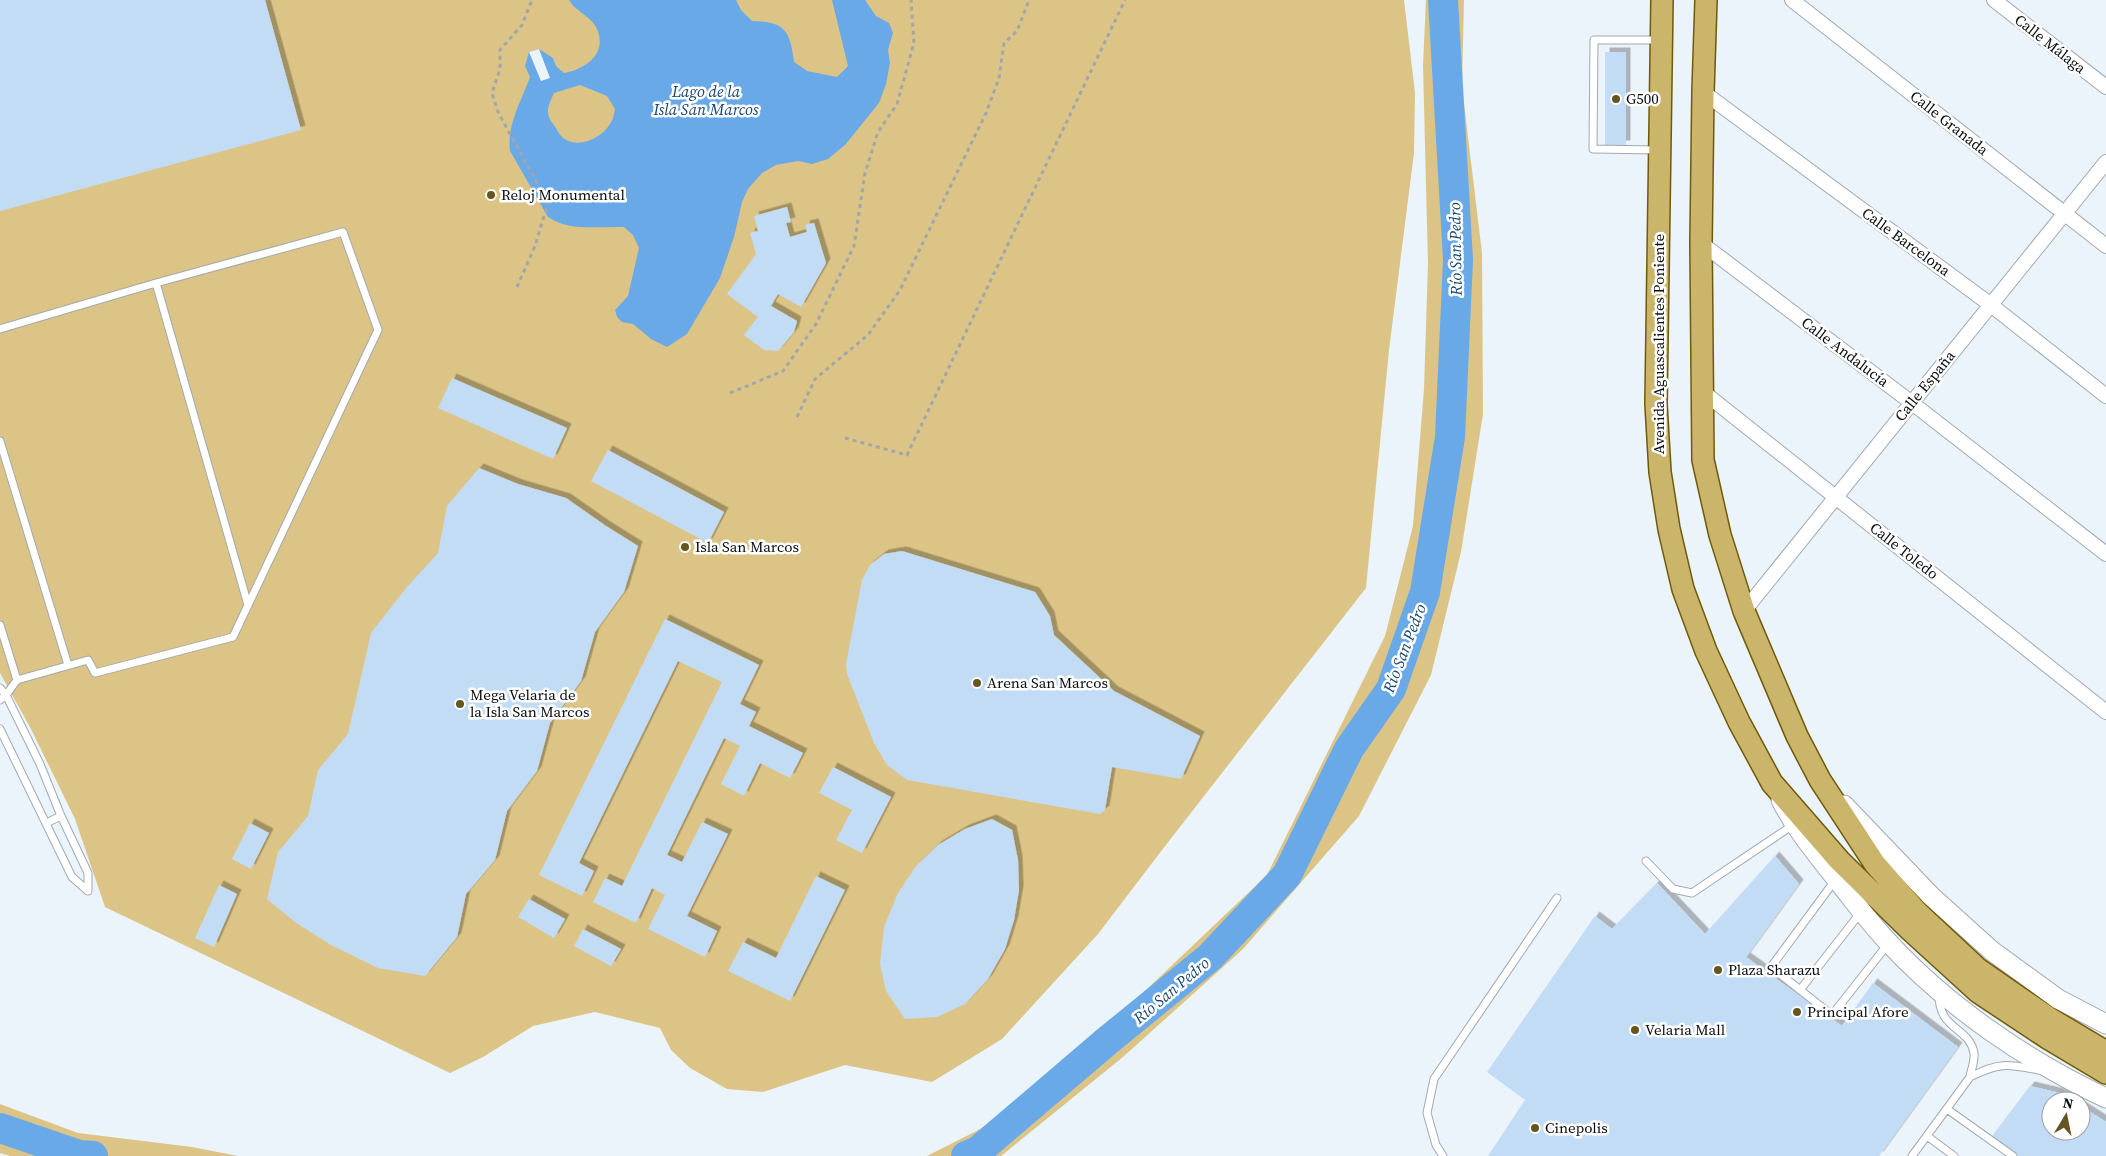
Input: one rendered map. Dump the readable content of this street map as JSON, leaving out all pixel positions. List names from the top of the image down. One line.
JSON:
{"streets":{"main road":["Avenida Aguascalientes Poniente"],"street":["Calle Málaga","Calle Granada","Calle Barcelona","Calle Andalucía","Calle España","Calle Toledo"]},"crossings":[["Calle Granada","Calle España"],["Calle Barcelona","Calle España"],["Calle Andalucía","Calle España"],["Calle España","Calle Toledo"]],"water":["Lago de la Isla San Marcos","Río San Pedro"],"places":["G500","Reloj Monumental","Isla San Marcos","Arena San Marcos","Mega Velaria de la Isla San Marcos","Plaza Sharazu","Principal Afore","Velaria Mall","Cinepolis"],"north":"top"}
